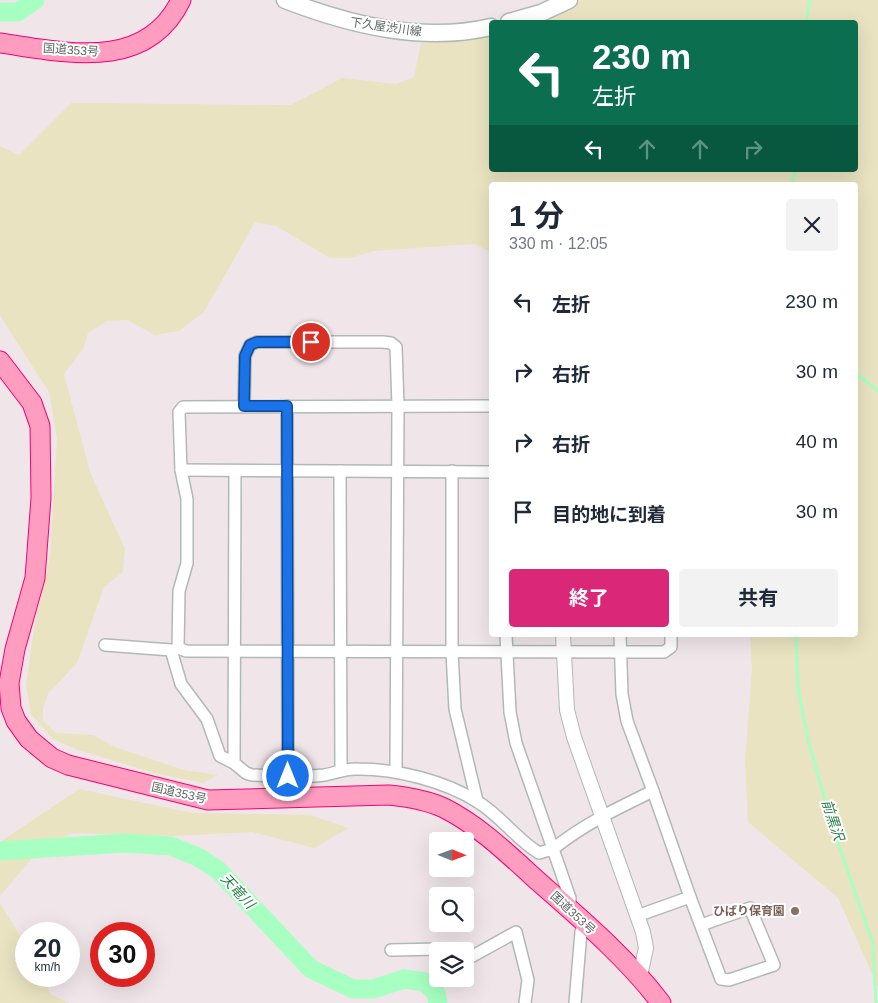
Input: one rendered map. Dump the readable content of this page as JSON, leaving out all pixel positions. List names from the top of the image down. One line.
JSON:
{"streets":{"highway":["国道353号"],"main road":["下久屋渋川線"]},"water":["前黒沢","天竜川"],"places":["ひばり保育園"],"north":"right","page":{"turn":["230 m","左折"],"heading":["1 分","330 m · 12:05"],"list":[{"name":"左折","value":"230 m"},{"name":"右折","value":"30 m"},{"name":"右折","value":"40 m"},{"name":"目的地に到着","value":"30 m"}],"buttons":["終了","共有"],"speed":"20 km/h","limit":"30"}}
